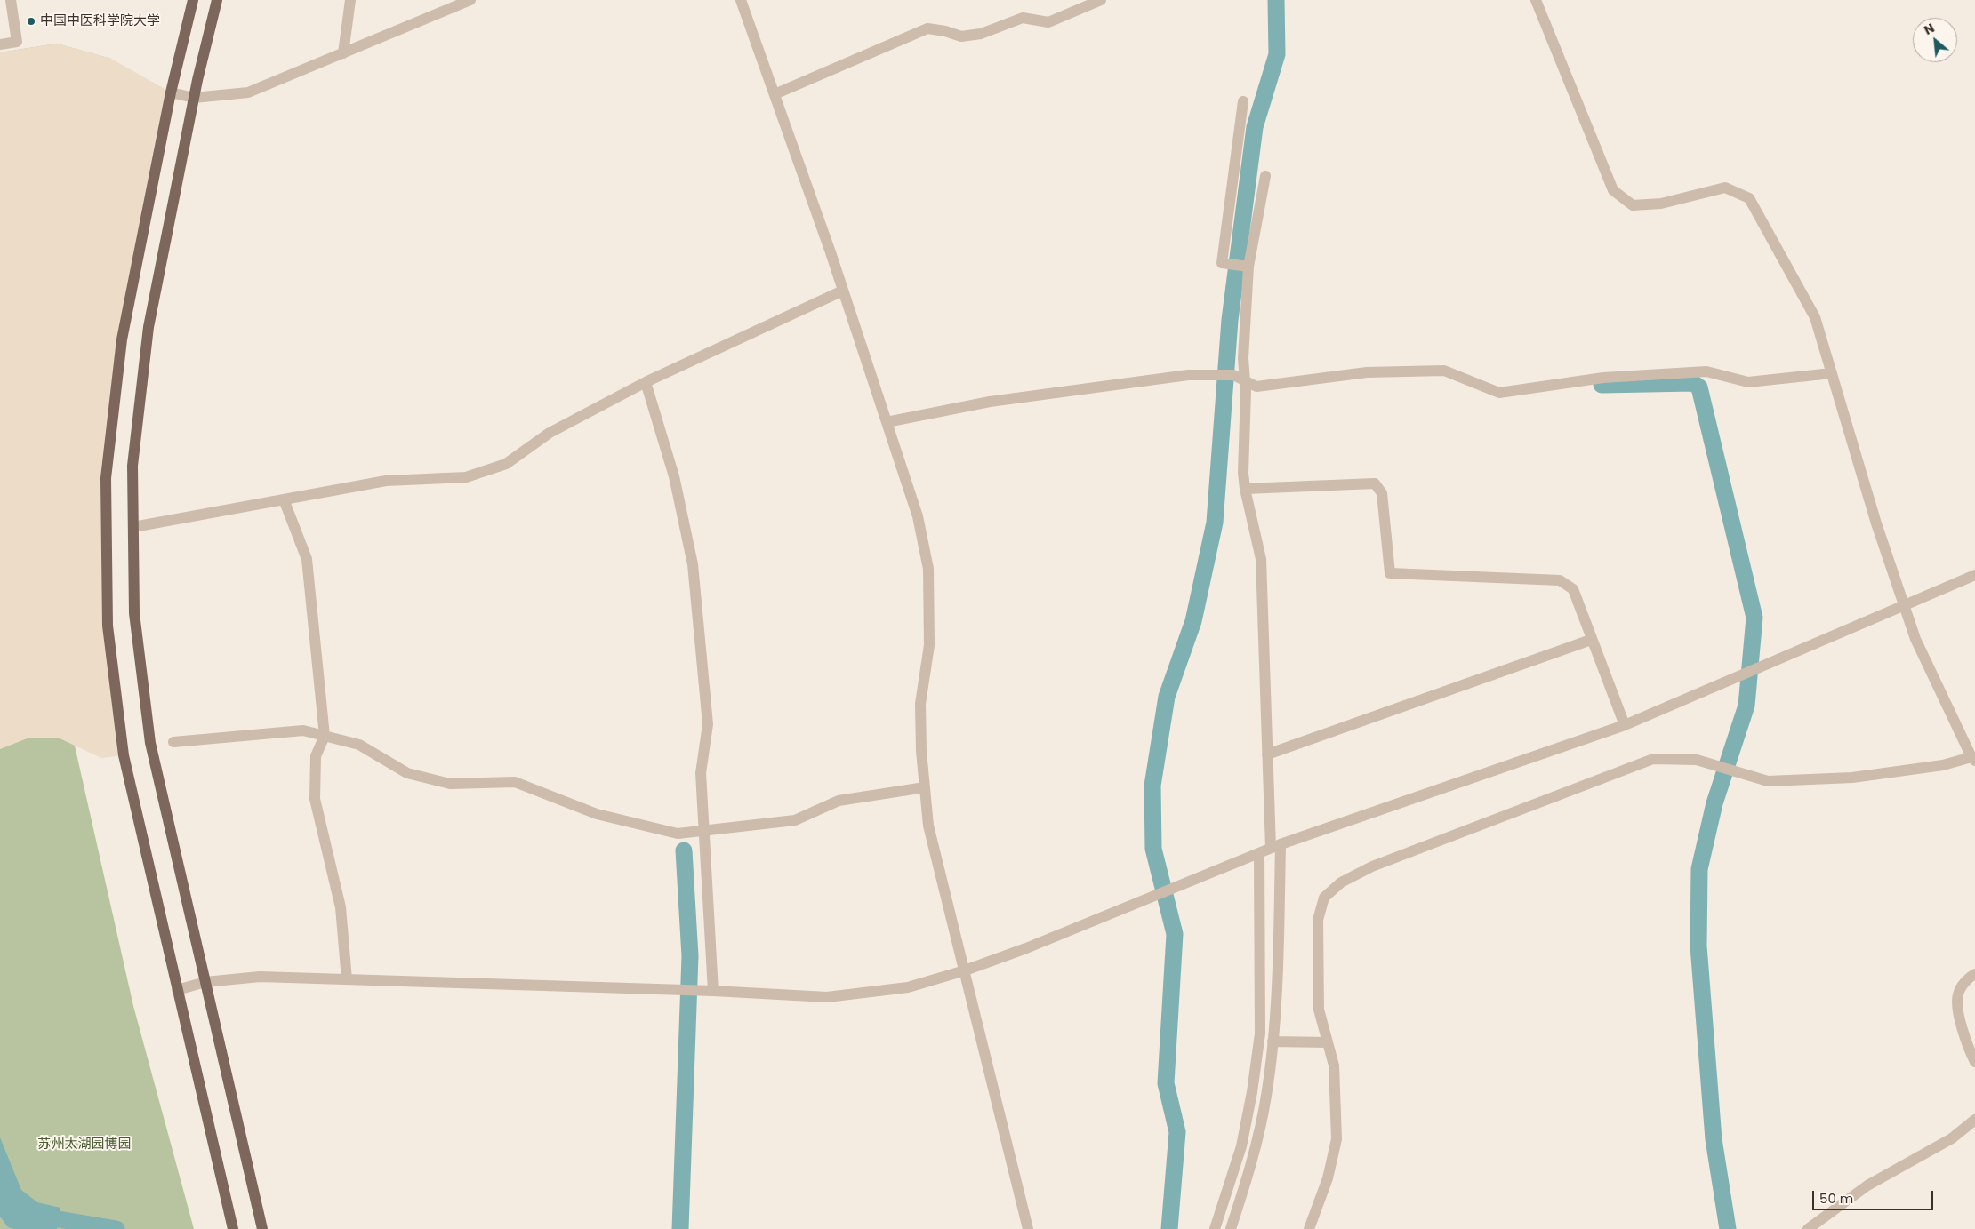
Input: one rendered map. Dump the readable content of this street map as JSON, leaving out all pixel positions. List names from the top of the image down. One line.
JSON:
{"parks":["苏州太湖园博园"],"places":["中国中医科学院大学"],"scale_bar":"50 m","north":"top left"}
